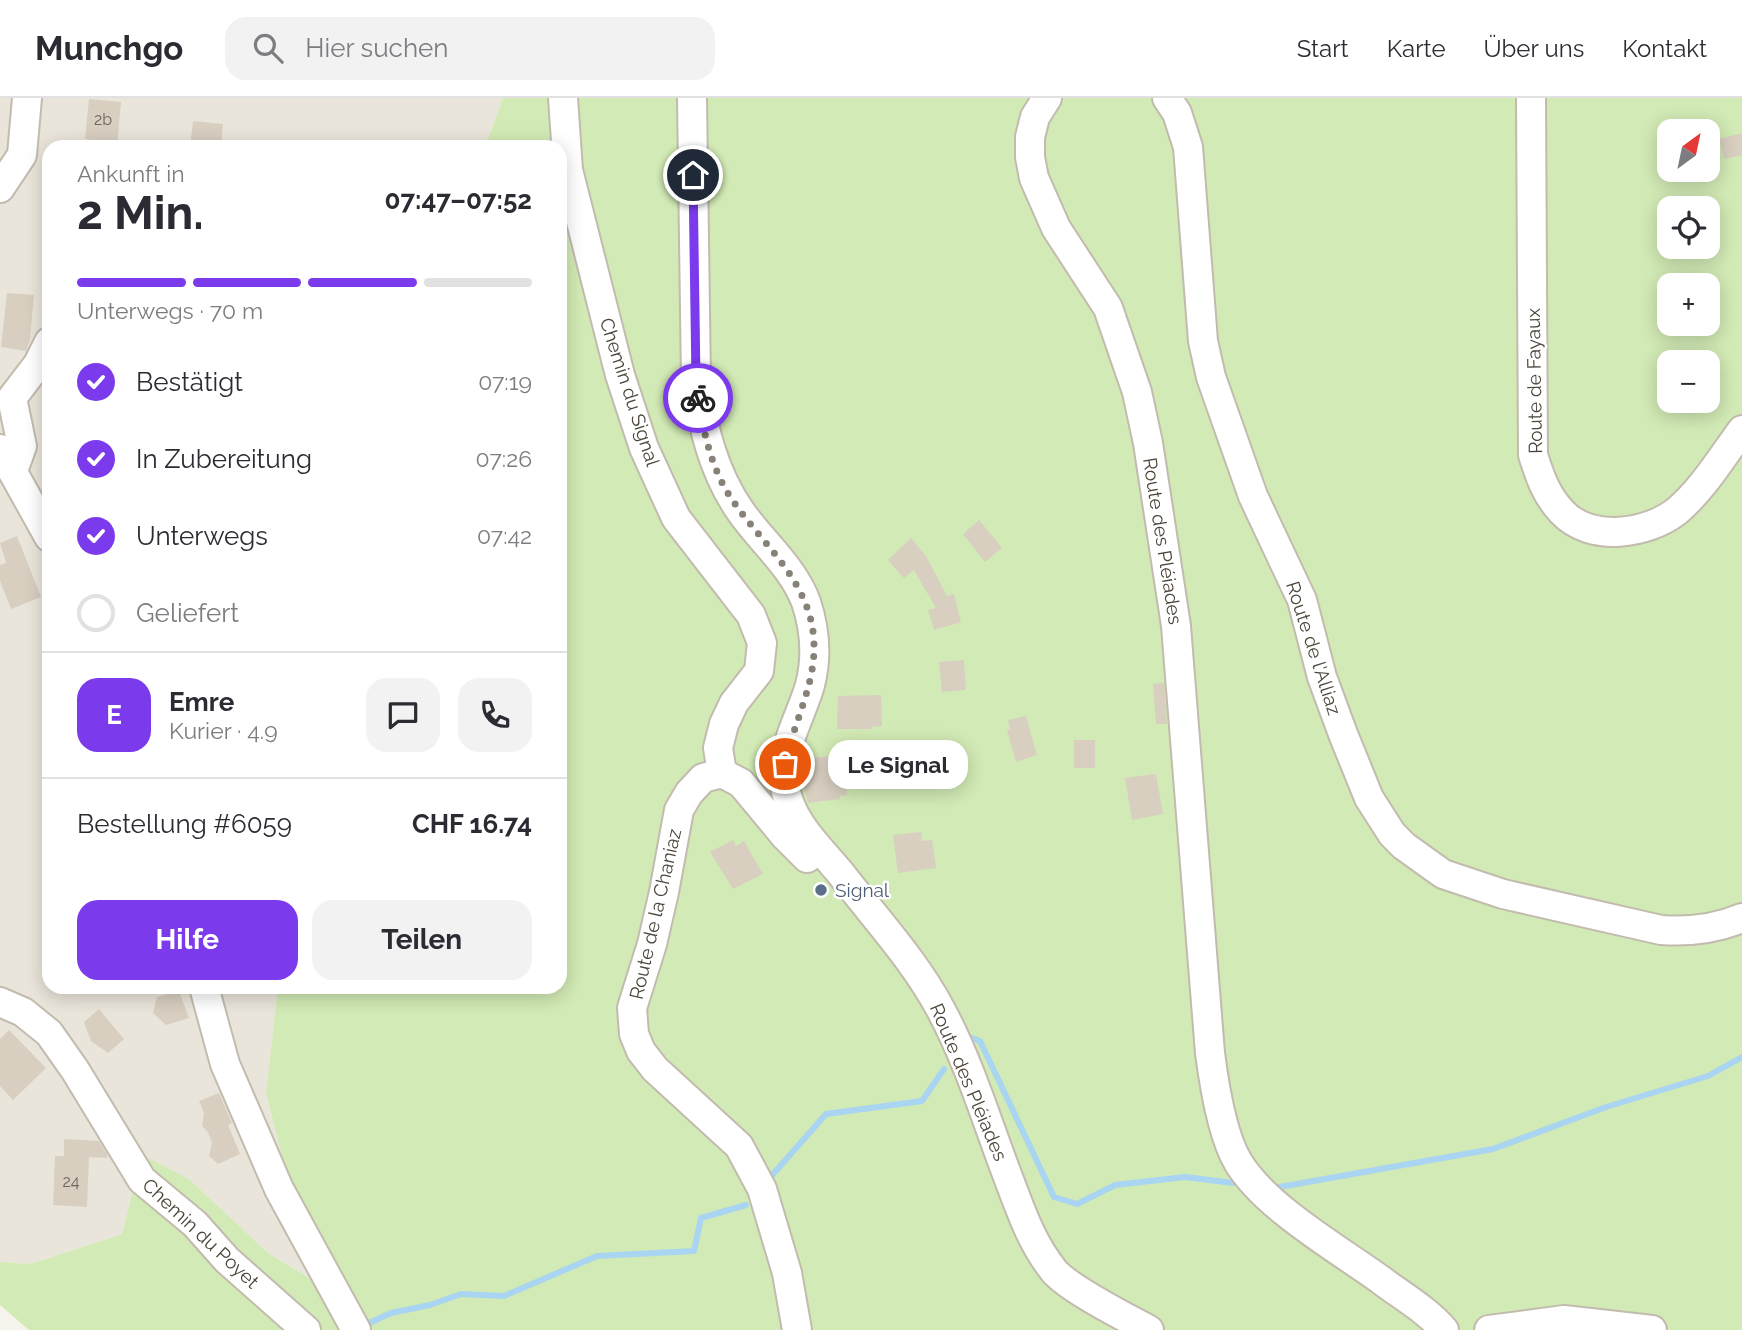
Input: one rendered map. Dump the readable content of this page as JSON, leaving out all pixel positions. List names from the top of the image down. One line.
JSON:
{"streets":{"street":["Route de Fayaux","Chemin du Signal","Route des Pléiades","Route de l'Alliaz","Route de la Chaniaz","Chemin du Poyet"]},"crossings":[["Chemin du Signal","Route de la Chaniaz"]],"places":["Le Signal","Signal"],"house_numbers":["2b","24"],"north":"top right","page":{"header":"Munchgo","search":"Hier suchen","nav":["Start","Karte","Über uns","Kontakt"],"map_buttons":["+","−"],"heading":["2 Min.","Ankunft in","07:47–07:52"],"panel":["Emre","Kurier · 4.9","Bestellung #6059","CHF 16.74"],"bar":"Unterwegs · 70 m","list":[["Bestätigt","07:19"],["In Zubereitung","07:26"],["Unterwegs","07:42"],"Geliefert"],"round":"E","bubble":"Le Signal","buttons":["Hilfe","Teilen"]}}
